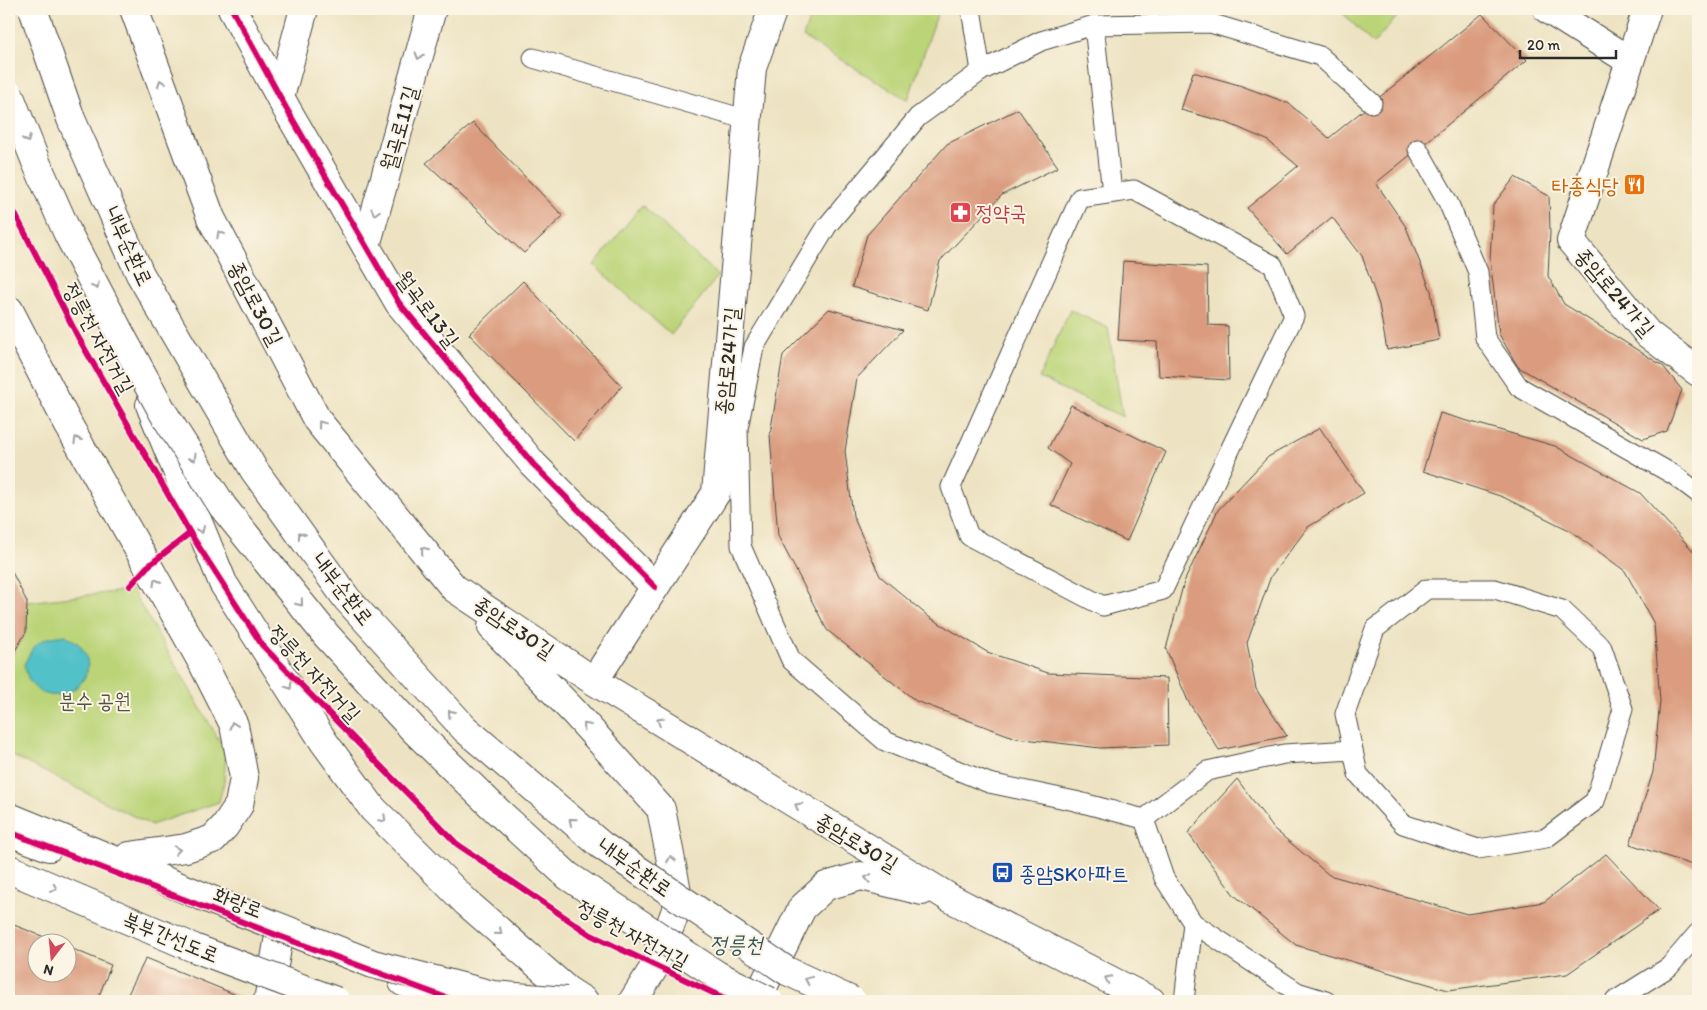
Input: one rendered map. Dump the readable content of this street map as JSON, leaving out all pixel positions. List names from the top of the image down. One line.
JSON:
{"streets":{"main road":["월곡로11길","내부순환로","종암로24가길","종암로30길","월곡로13길","화랑로","북부간선도로"],"cycle path":["정릉천 자전거길"]},"crossings":[["월곡로11길","월곡로13길"],["종암로24가길","종암로30길"],["종암로24가길","월곡로13길"]],"water":["정릉천"],"parks":["분수 공원"],"places":{"restaurant":["타종식당"],"pharmacy":["정약국"],"bus stop":["종암SK아파트"]},"scale_bar":"20 m","north":"bottom"}
